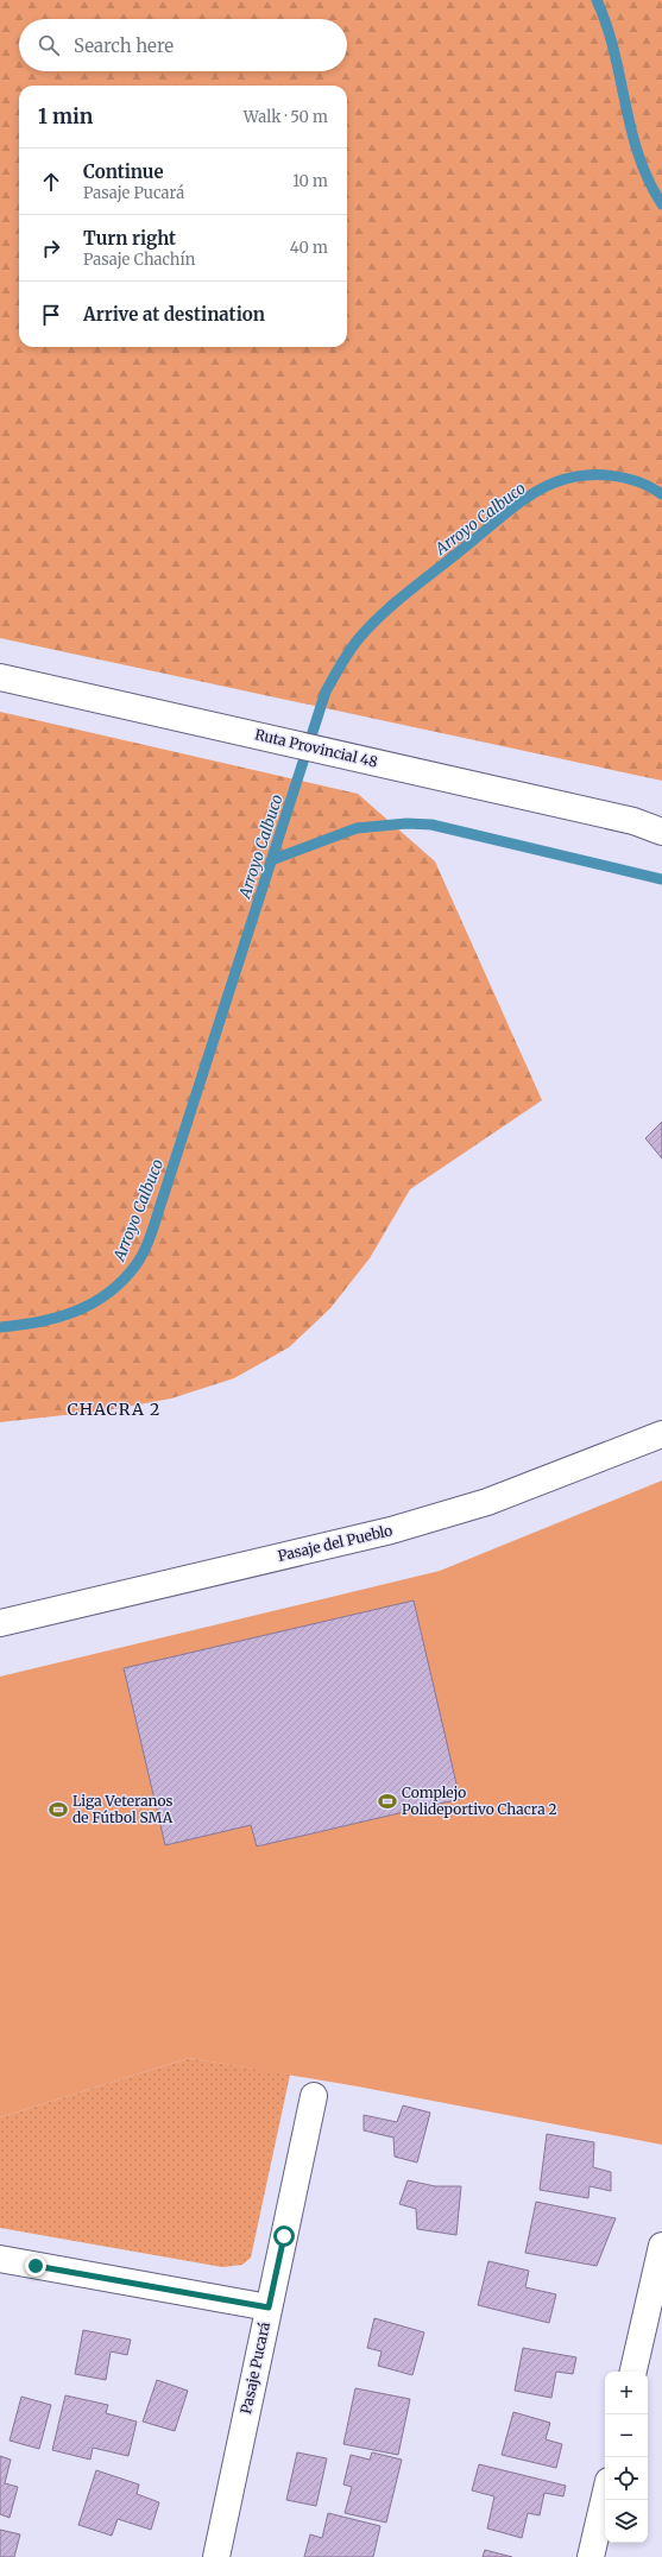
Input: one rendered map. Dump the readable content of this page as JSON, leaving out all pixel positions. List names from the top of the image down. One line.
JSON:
{"streets":{"street":["Ruta Provincial 48","Pasaje del Pueblo","Pasaje Pucará"]},"districts":["CHACRA 2"],"water":["Arroyo Calbuco"],"places":{"sports":["Complejo Polideportivo Chacra 2","Liga Veteranos de Fútbol SMA"]},"page":{"search":"Search here","heading":["1 min","Walk · 50 m"],"list":[["Continue","Pasaje Pucará","10 m"],["Turn right","Pasaje Chachín","40 m"],"Arrive at destination"],"map_buttons":["+","−"]}}
